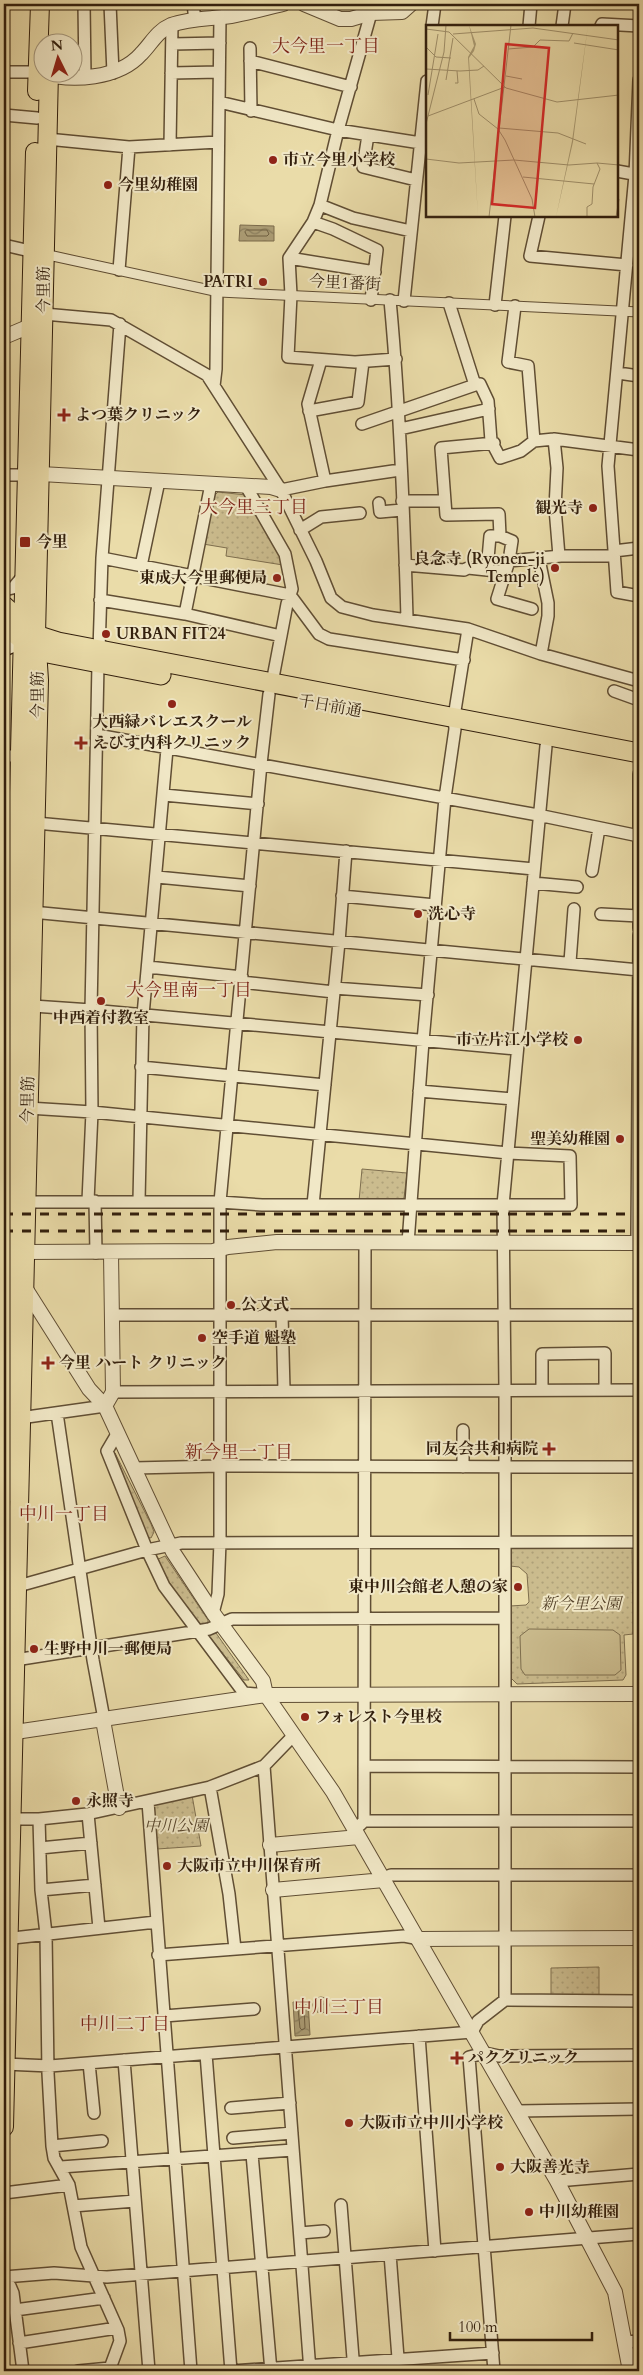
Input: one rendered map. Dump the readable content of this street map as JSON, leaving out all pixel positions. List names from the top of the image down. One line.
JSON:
{"streets":{"highway":["千日前通"],"main road":["今里筋"],"street":["今里1番街"]},"crossings":[["今里1番街","今里筋"],["今里筋","千日前通"]],"districts":["大今里一丁目","大今里三丁目","大今里南一丁目","新今里一丁目","中川一丁目","中川三丁目","中川二丁目"],"parks":["新今里公園","中川公園"],"places":{"other":["市立今里小学校","今里幼稚園","PATRI","観光寺","良念寺 (Ryonen-ji Temple)","東成大今里郵便局","URBAN FIT24","大西緑バレエスクール","洗心寺","中西着付教室","市立片江小学校","聖美幼稚園","公文式","空手道 魁塾","東中川会館老人憩の家","生野中川一郵便局","フォレスト今里校","永照寺","大阪市立中川保育所","大阪市立中川小学校","大阪善光寺","中川幼稚園"],"health":["よつ葉クリニック","えびす内科クリニック","今里 ハート クリニック","同友会共和病院","パククリニック"],"transit":["今里"]},"scale_bar":"100 m","north":"top"}
